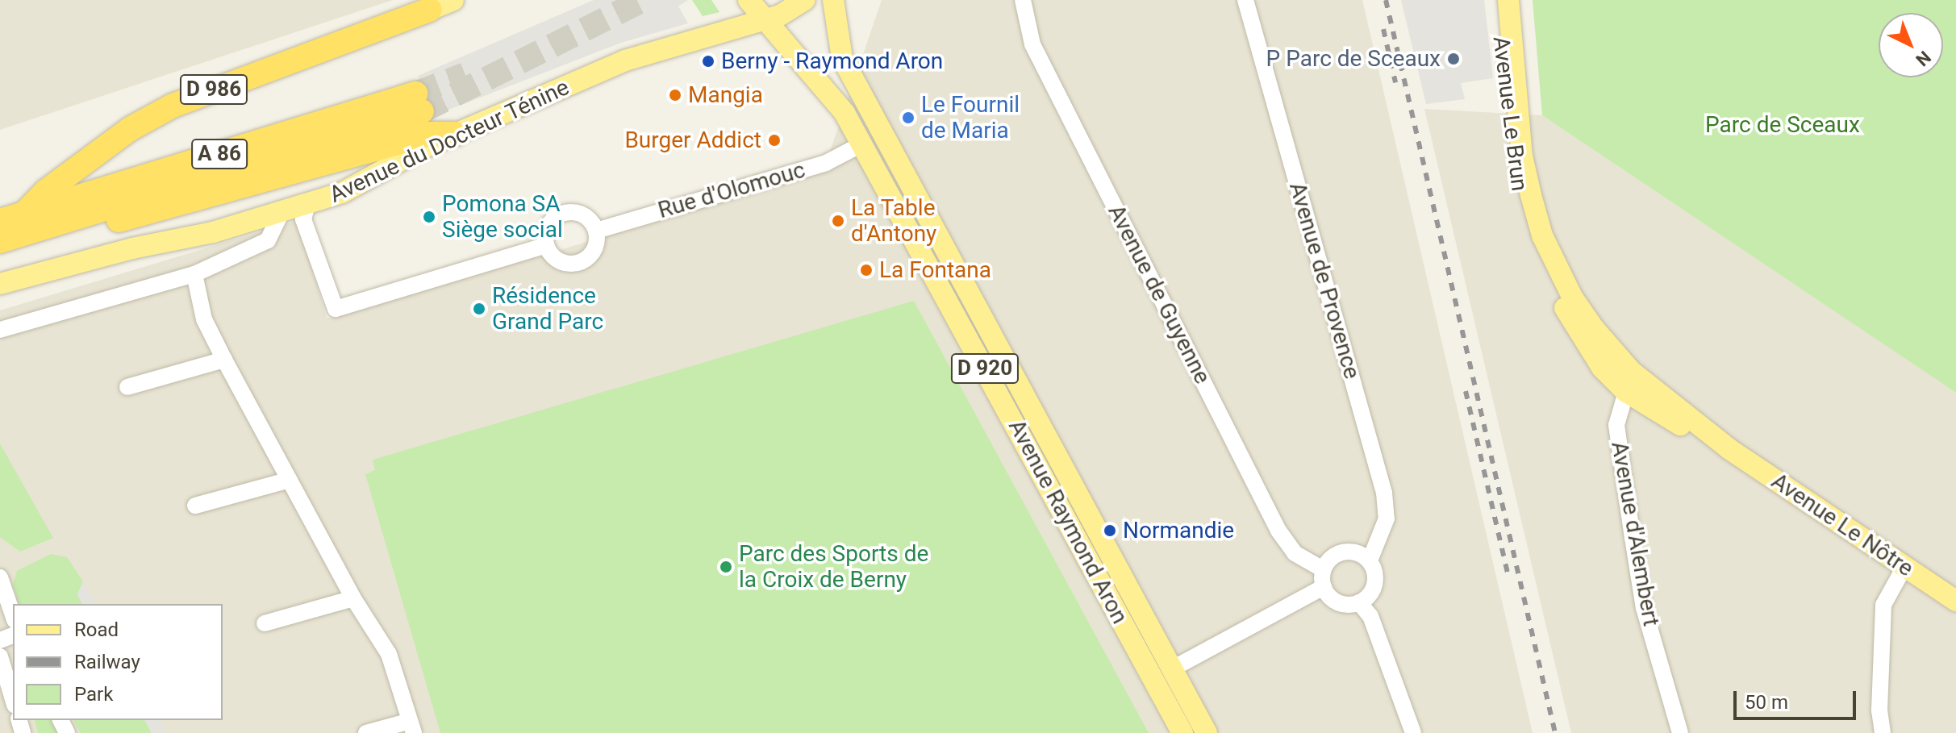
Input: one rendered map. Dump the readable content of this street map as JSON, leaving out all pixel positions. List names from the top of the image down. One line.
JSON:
{"streets":{"highway":["D 986","A 86"],"main road":["Avenue Le Brun","Avenue du Docteur Ténine","D 920","Avenue Raymond Aron","Avenue Le Nôtre"],"street":["Rue d'Olomouc","Avenue de Provence","Avenue de Guyenne","Avenue d'Alembert"]},"crossings":[["D 986","A 86"],["Avenue Le Brun","Avenue Le Nôtre"],["Avenue Le Brun","Avenue d'Alembert"],["Avenue du Docteur Ténine","D 920"],["Avenue du Docteur Ténine","Avenue Raymond Aron"],["Rue d'Olomouc","Avenue Raymond Aron"],["Avenue de Provence","Avenue de Guyenne"],["D 920","Avenue Raymond Aron"],["Avenue Le Nôtre","Avenue d'Alembert"]],"parks":["Parc de Sceaux"],"places":["P Parc de Sceaux","Berny - Raymond Aron","Mangia","Le Fournil de Maria","Burger Addict","Pomona SA Siège social","La Table d'Antony","La Fontana","Résidence Grand Parc","Normandie","Parc des Sports de la Croix de Berny"],"legend":["Road","Railway","Park"],"scale_bar":"50 m","north":"bottom right"}
